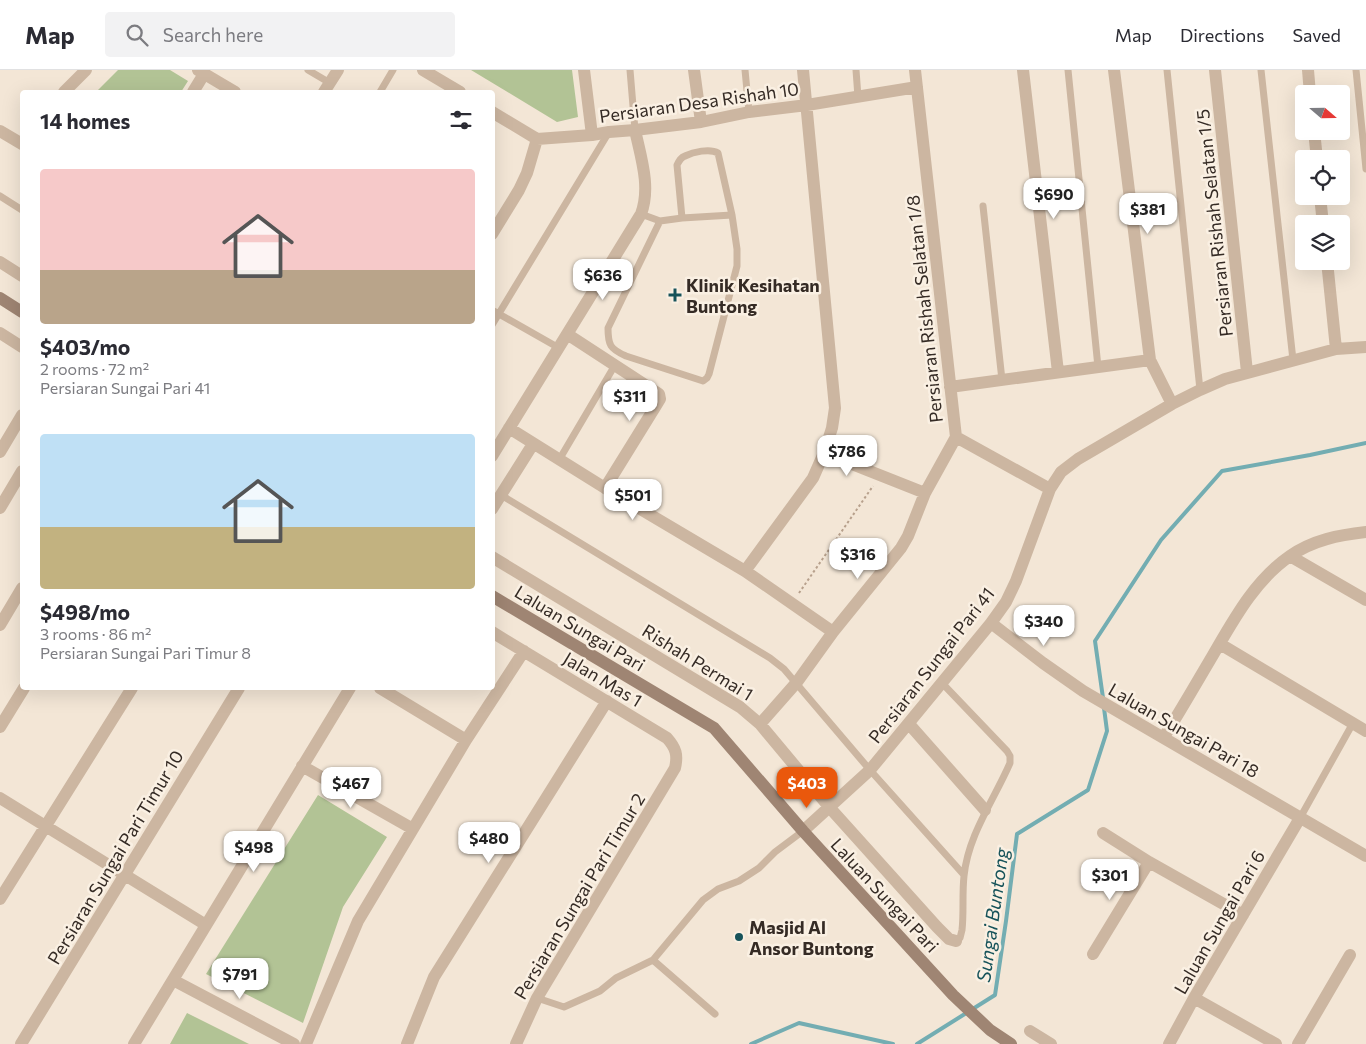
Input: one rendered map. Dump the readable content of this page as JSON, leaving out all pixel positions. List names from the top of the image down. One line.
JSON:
{"streets":{"main road":["Laluan Sungai Pari"],"street":["Persiaran Desa Rishah 10","Persiaran Rishah Selatan 1/5","Persiaran Rishah Selatan 1/8","Rishah Permai 1","Persiaran Sungai Pari 41","Jalan Mas 1","Laluan Sungai Pari 18","Persiaran Sungai Pari Timur 10","Persiaran Sungai Pari Timur 2","Laluan Sungai Pari 6"]},"crossings":[["Persiaran Desa Rishah 10","Persiaran Rishah Selatan 1/8"],["Persiaran Rishah Selatan 1/5","Persiaran Sungai Pari 41"],["Persiaran Rishah Selatan 1/8","Persiaran Sungai Pari 41"],["Laluan Sungai Pari","Persiaran Sungai Pari 41"],["Rishah Permai 1","Persiaran Sungai Pari 41"],["Persiaran Sungai Pari 41","Laluan Sungai Pari 18"],["Jalan Mas 1","Persiaran Sungai Pari Timur 2"],["Laluan Sungai Pari 18","Laluan Sungai Pari 6"]],"water":["Sungai Buntong"],"places":{"health":["Klinik Kesihatan Buntong"],"other":["Masjid Al Ansor Buntong"]},"north":"right","page":{"header":"Map","search":"Search here","nav":["Map","Directions","Saved"],"heading":"14 homes","list":[{"name":"$403/mo","note":"2 rooms · 72 m² · Persiaran Sungai Pari 41"},{"name":"$498/mo","note":"3 rooms · 86 m² · Persiaran Sungai Pari Timur 8"}],"price":["$690","$381","$636","$311","$786","$501","$316","$340","$467","$403","$480","$498","$301","$791"]}}
